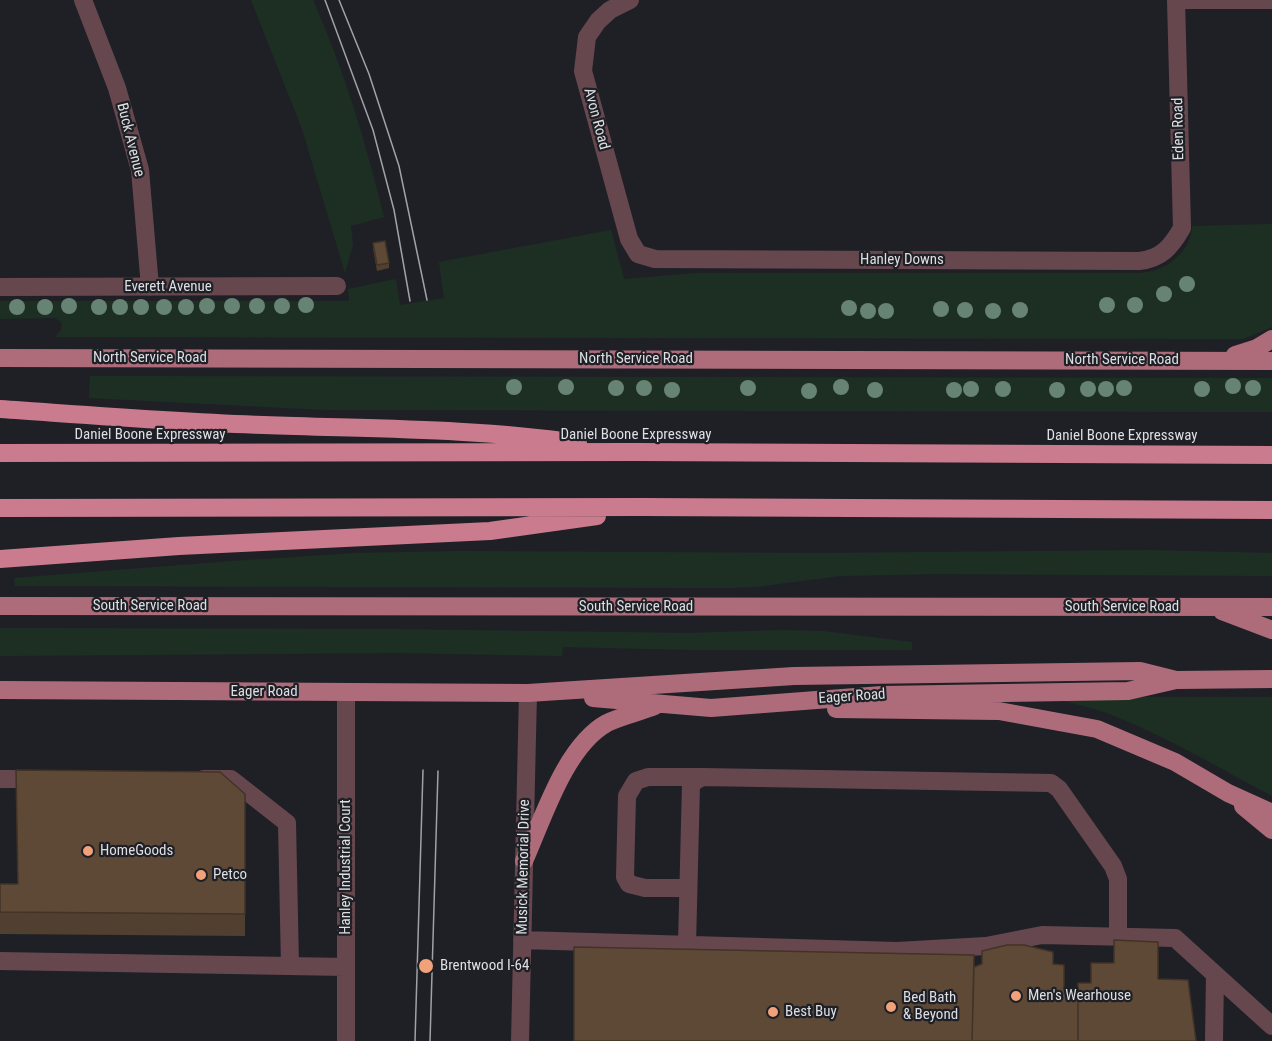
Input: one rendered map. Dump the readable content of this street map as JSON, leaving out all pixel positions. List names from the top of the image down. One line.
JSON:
{"streets":{"highway":["Daniel Boone Expressway"],"main road":["North Service Road","South Service Road","Eager Road"],"street":["Avon Road","Eden Road","Buck Avenue","Hanley Downs","Everett Avenue","Hanley Industrial Court","Musick Memorial Drive"]},"crossings":[["Avon Road","Hanley Downs"],["Eden Road","Hanley Downs"],["Buck Avenue","Everett Avenue"],["Eager Road","Hanley Industrial Court"],["Eager Road","Musick Memorial Drive"]],"places":["HomeGoods","Petco","Brentwood I-64","Men's Wearhouse","Bed Bath & Beyond","Best Buy"]}
